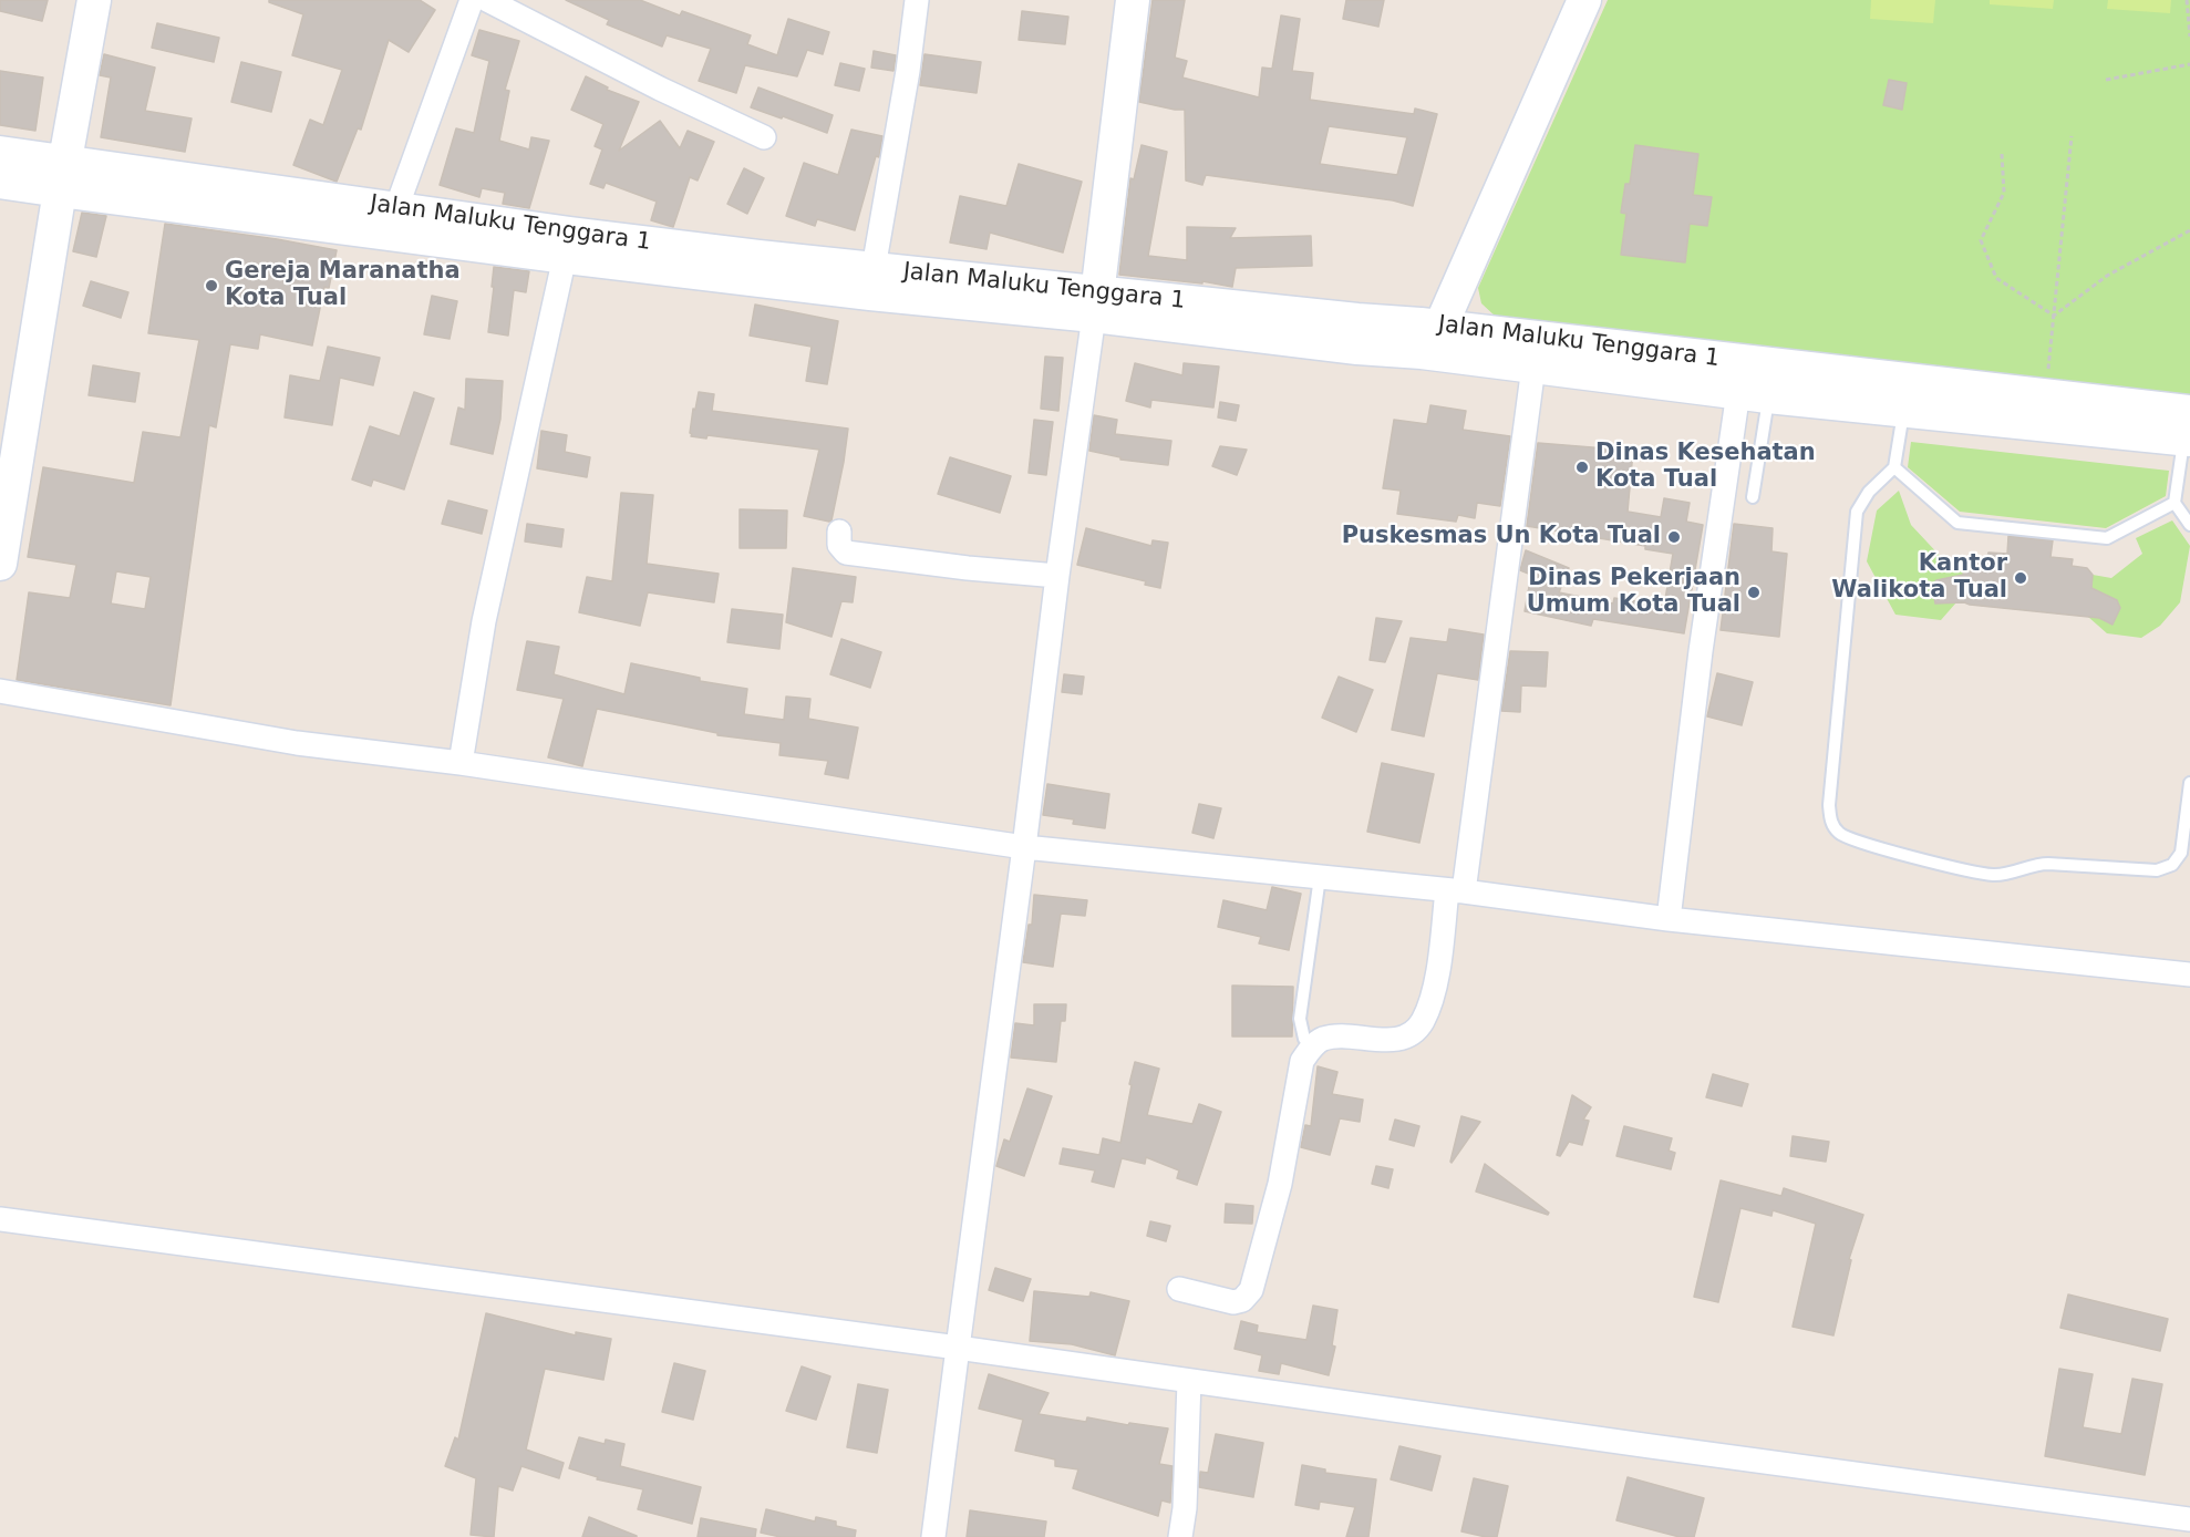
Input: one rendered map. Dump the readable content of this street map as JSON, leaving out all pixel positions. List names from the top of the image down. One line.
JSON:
{"streets":{"main road":["Jalan Maluku Tenggara 1"]},"places":["Gereja Maranatha Kota Tual","Dinas Kesehatan Kota Tual","Puskesmas Un Kota Tual","Kantor Walikota Tual","Dinas Pekerjaan Umum Kota Tual"]}
